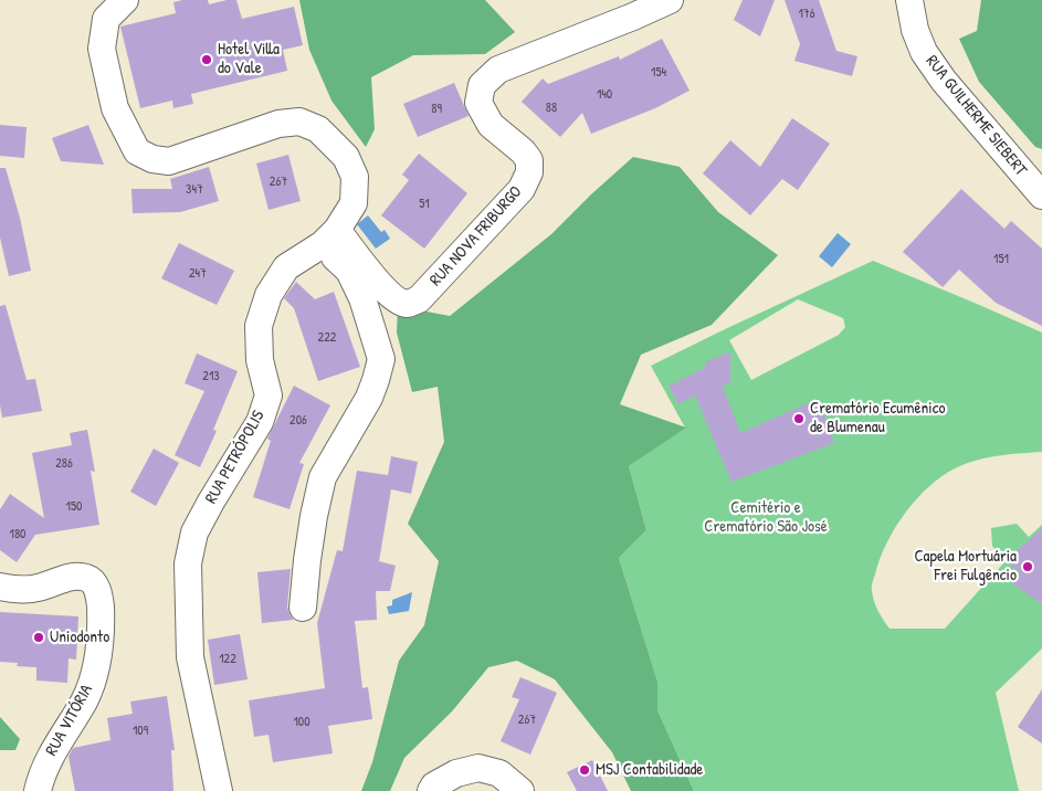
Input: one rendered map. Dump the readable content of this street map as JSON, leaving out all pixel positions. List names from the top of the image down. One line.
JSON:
{"streets":{"street":["RUA GUILHERME SIEBERT","RUA NOVA FRIBURGO","RUA PETRÓPOLIS","RUA VITÓRIA"]},"crossings":[["RUA NOVA FRIBURGO","RUA PETRÓPOLIS"]],"parks":["Cemitério e Crematório São José"],"places":["Hotel Villa do Vale","Crematório Ecumênico de Blumenau","Capela Mortuária Frei Fulgêncio","Uniodonto","MSJ Contabilidade"],"house_numbers":["176","154","140","88","89","267","347","51","151","247","222","213","206","286","150","180","122","267","100","109"]}
